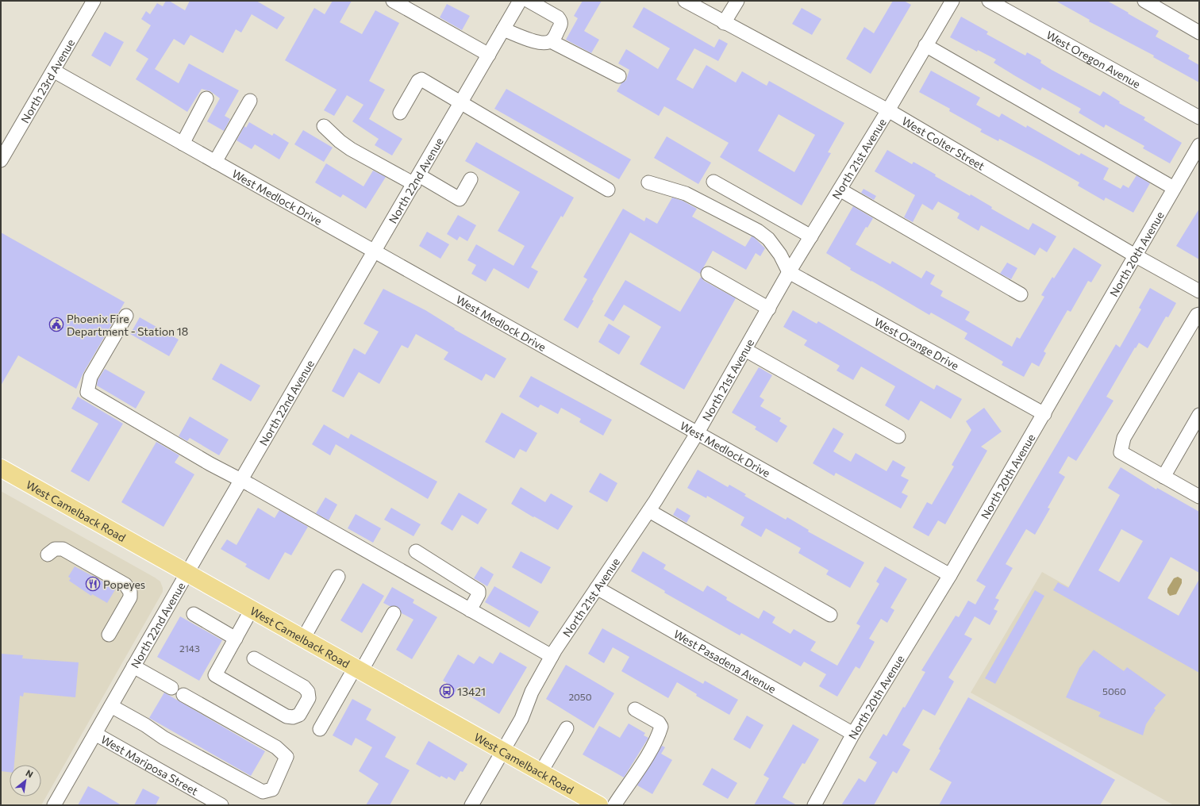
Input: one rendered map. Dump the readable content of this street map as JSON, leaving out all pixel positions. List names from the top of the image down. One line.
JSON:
{"streets":{"main road":["West Camelback Road"],"street":["West Oregon Avenue","North 23rd Avenue","West Colter Street","North 21st Avenue","North 22nd Avenue","West Medlock Drive","North 20th Avenue","West Orange Drive","West Pasadena Avenue","West Mariposa Street"]},"crossings":[["North 23rd Avenue","West Medlock Drive"],["West Colter Street","North 21st Avenue"],["West Colter Street","North 20th Avenue"],["North 21st Avenue","West Medlock Drive"],["North 21st Avenue","West Orange Drive"],["North 21st Avenue","West Camelback Road"],["North 21st Avenue","West Pasadena Avenue"],["North 22nd Avenue","West Medlock Drive"],["North 22nd Avenue","West Camelback Road"],["North 22nd Avenue","West Mariposa Street"],["West Medlock Drive","North 20th Avenue"],["North 20th Avenue","West Orange Drive"],["North 20th Avenue","West Pasadena Avenue"]],"places":{"public building":["Phoenix Fire Department - Station 18"],"restaurant":["Popeyes"],"bus stop":["13421"]},"house_numbers":["2143","5060","2050"],"north":"top right"}
